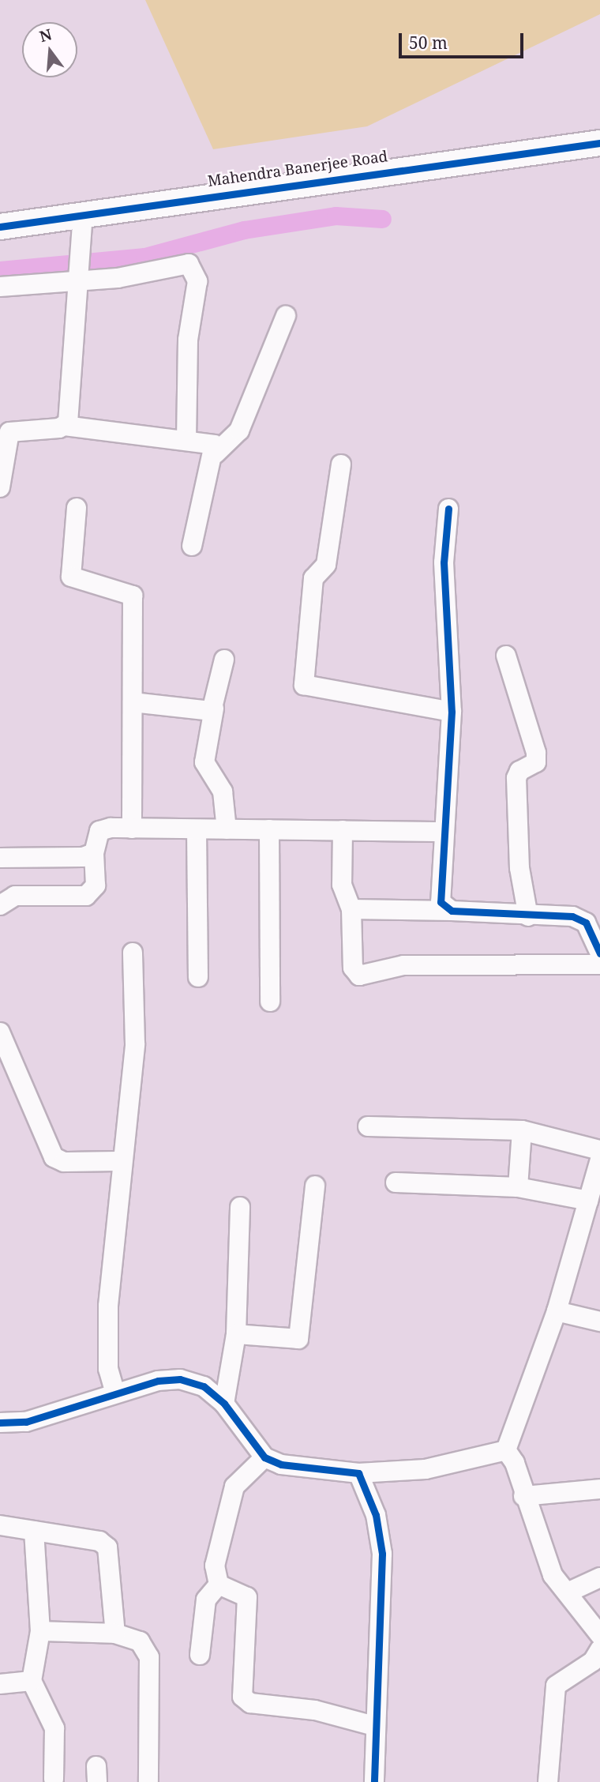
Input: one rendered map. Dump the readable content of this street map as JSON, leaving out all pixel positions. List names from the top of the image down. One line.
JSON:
{"streets":{"street":["Mahendra Banerjee Road"]},"scale_bar":"50 m","north":"top"}
